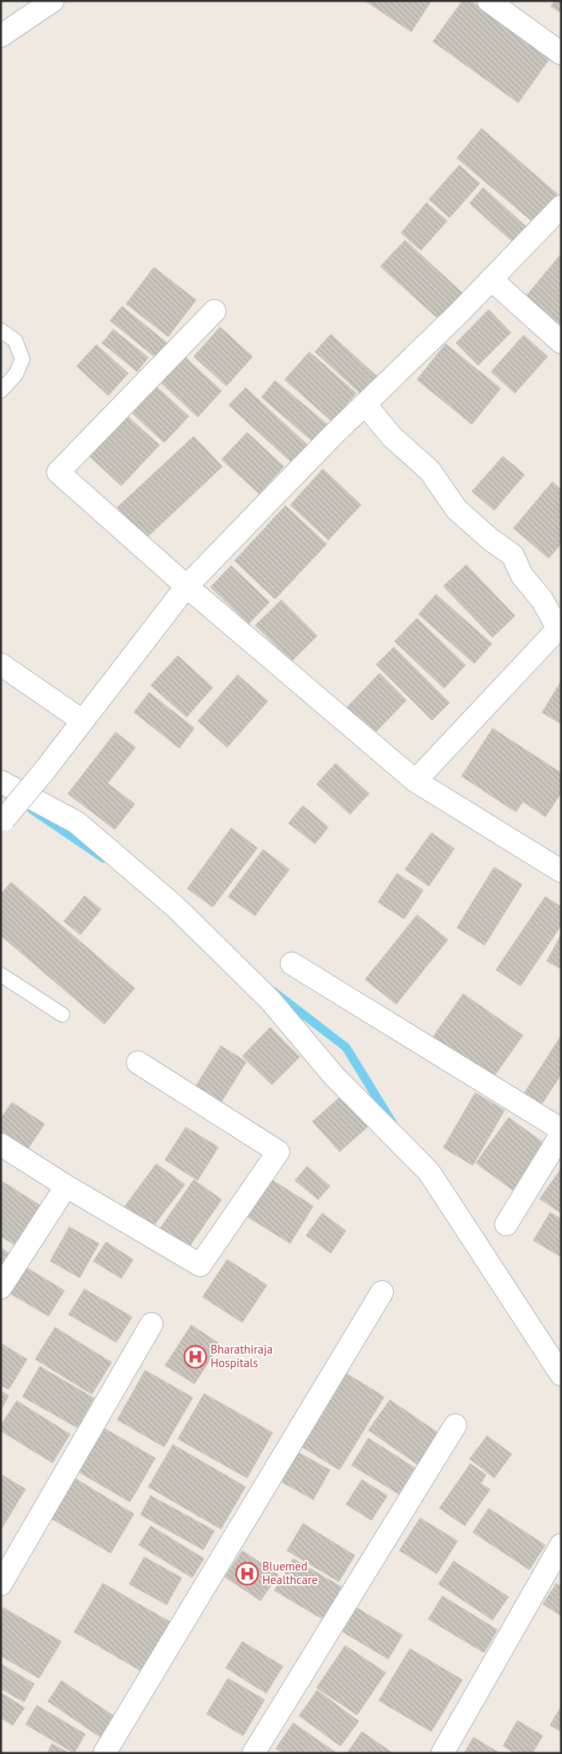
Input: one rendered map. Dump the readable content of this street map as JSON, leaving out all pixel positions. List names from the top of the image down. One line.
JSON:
{"places":{"hospital":["Bharathiraja Hospitals","Bluemed Healthcare"]}}
